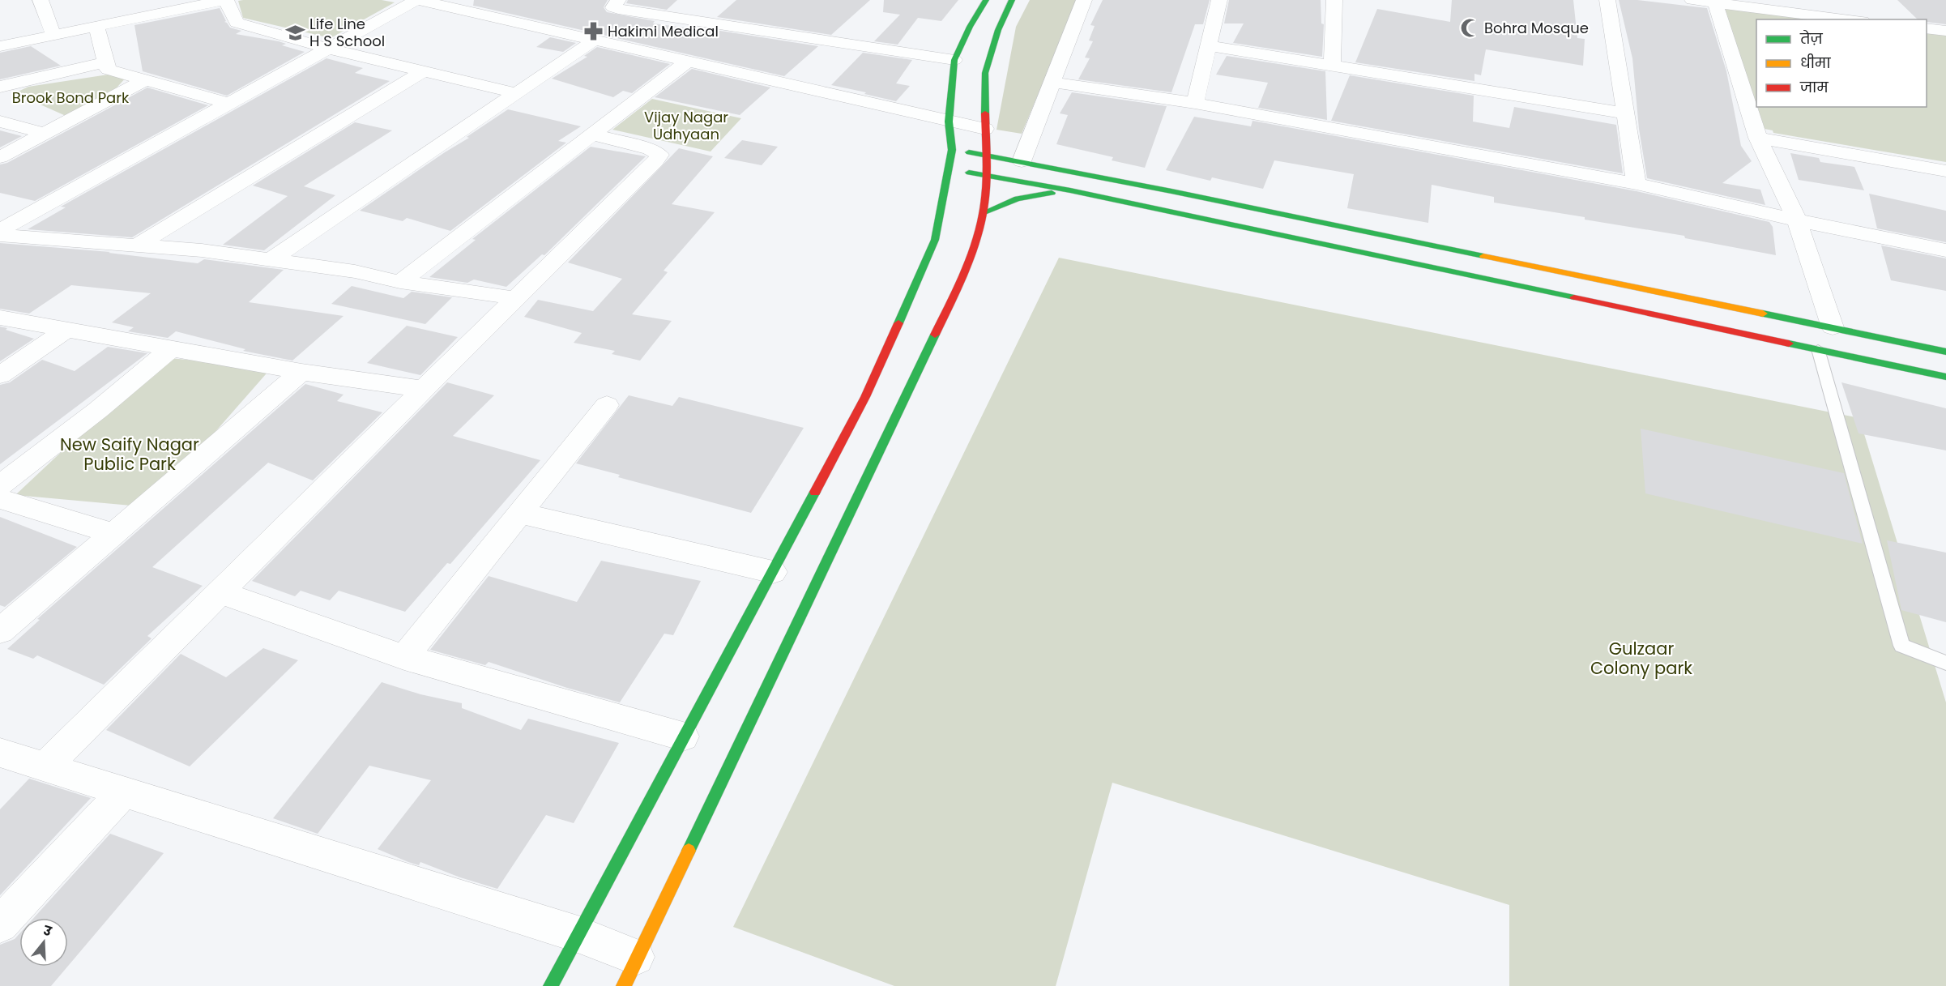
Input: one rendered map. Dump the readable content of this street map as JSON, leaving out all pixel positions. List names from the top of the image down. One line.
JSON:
{"parks":["Brook Bond Park","Vijay Nagar Udhyaan","New Saify Nagar Public Park","Gulzaar Colony park"],"places":{"mosque":["Bohra Mosque"],"pharmacy":["Hakimi Medical"],"school or university":["Life Line H S School"]},"legend":["तेज़","धीमा","जाम"],"north":"top"}
